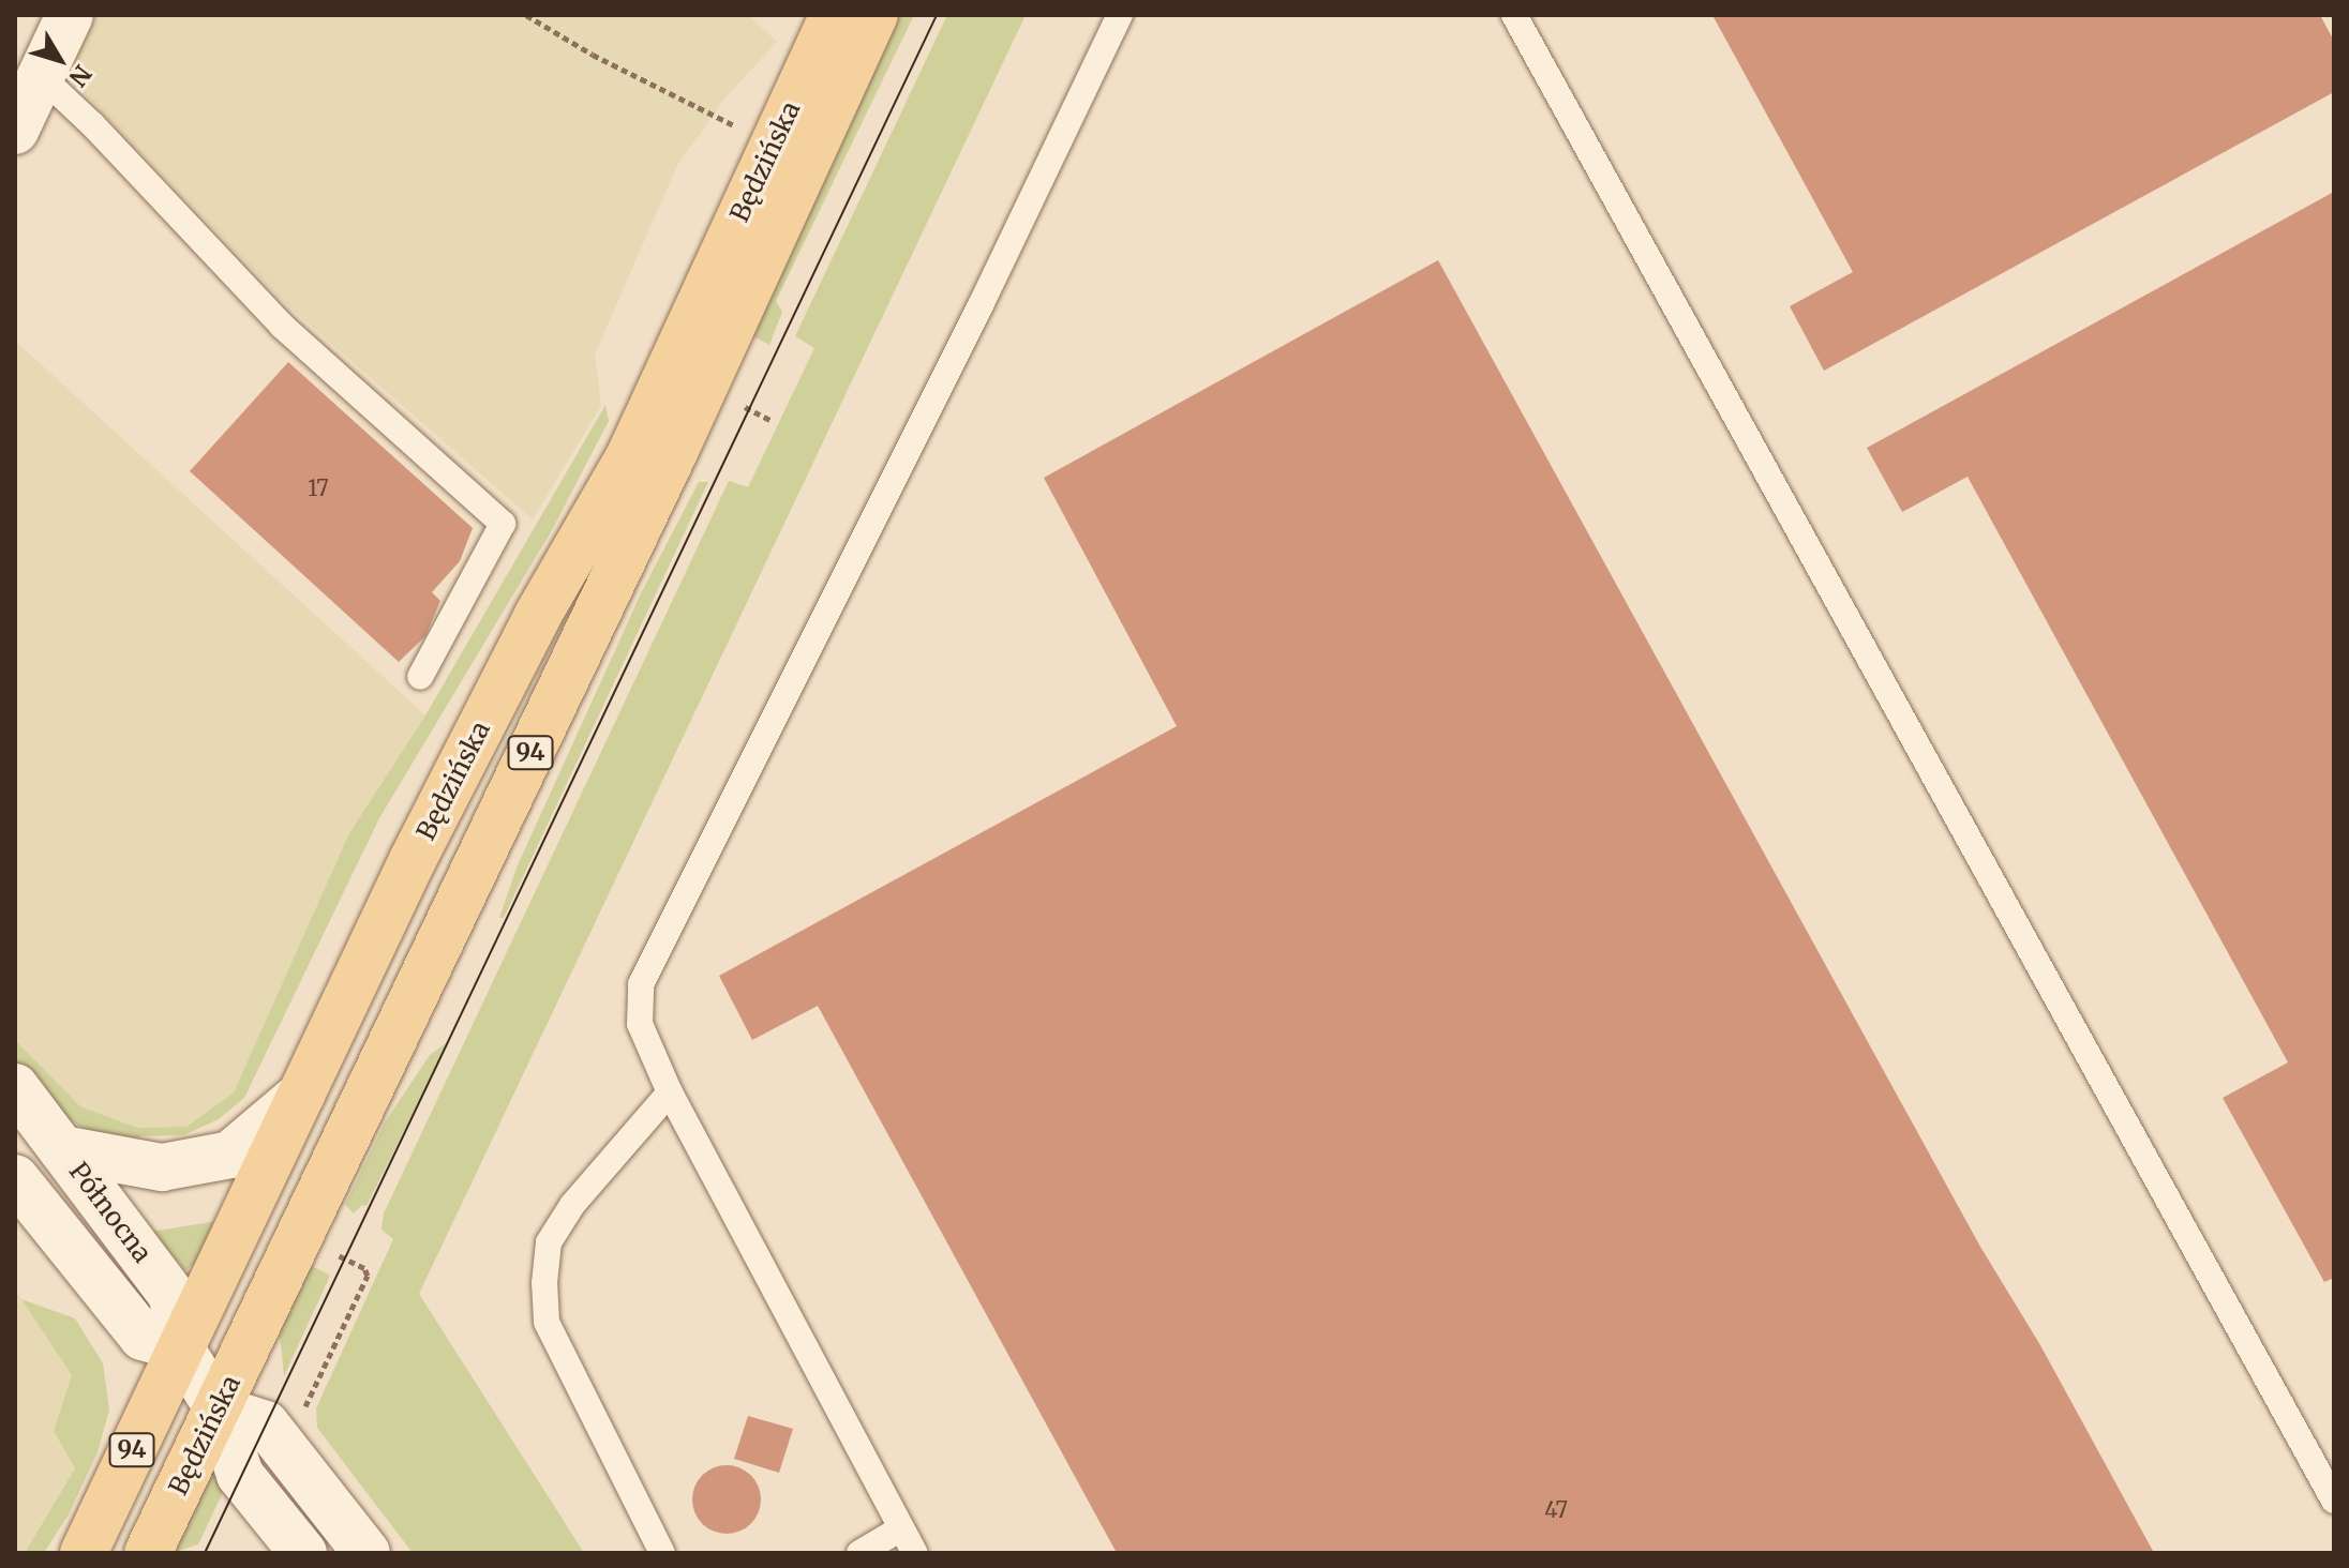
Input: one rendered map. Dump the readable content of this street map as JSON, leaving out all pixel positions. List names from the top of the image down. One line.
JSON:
{"streets":{"main road":["Będzińska","94"],"street":["Północna"]},"crossings":[["Będzińska","Północna"]],"house_numbers":["17","47"],"north":"bottom right"}
